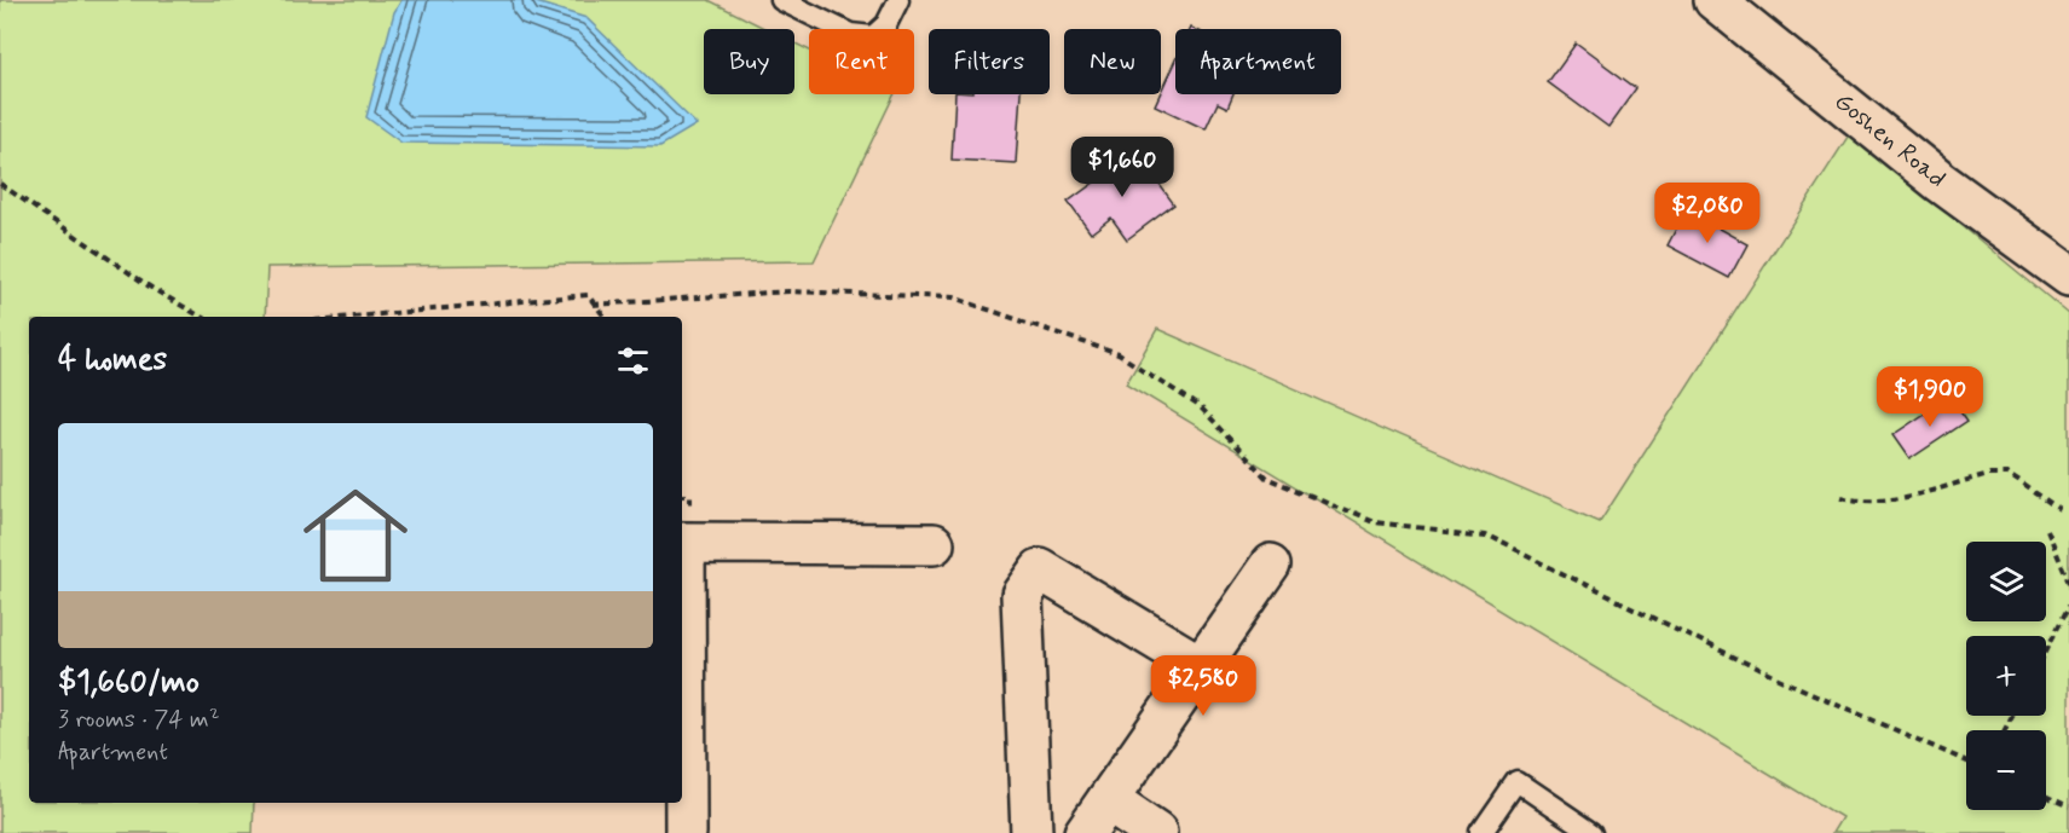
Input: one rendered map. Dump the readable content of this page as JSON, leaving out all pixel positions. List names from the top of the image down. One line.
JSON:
{"streets":{"street":["Goshen Road"]},"page":{"chip":["Buy","Rent","Filters","New","Apartment"],"price":["$1,660","$2,080","$1,900","$2,580"],"heading":"4 homes","list":[{"name":"$1,660/mo","note":"3 rooms · 74 m² · Apartment"}],"map_buttons":["+","−"]}}
